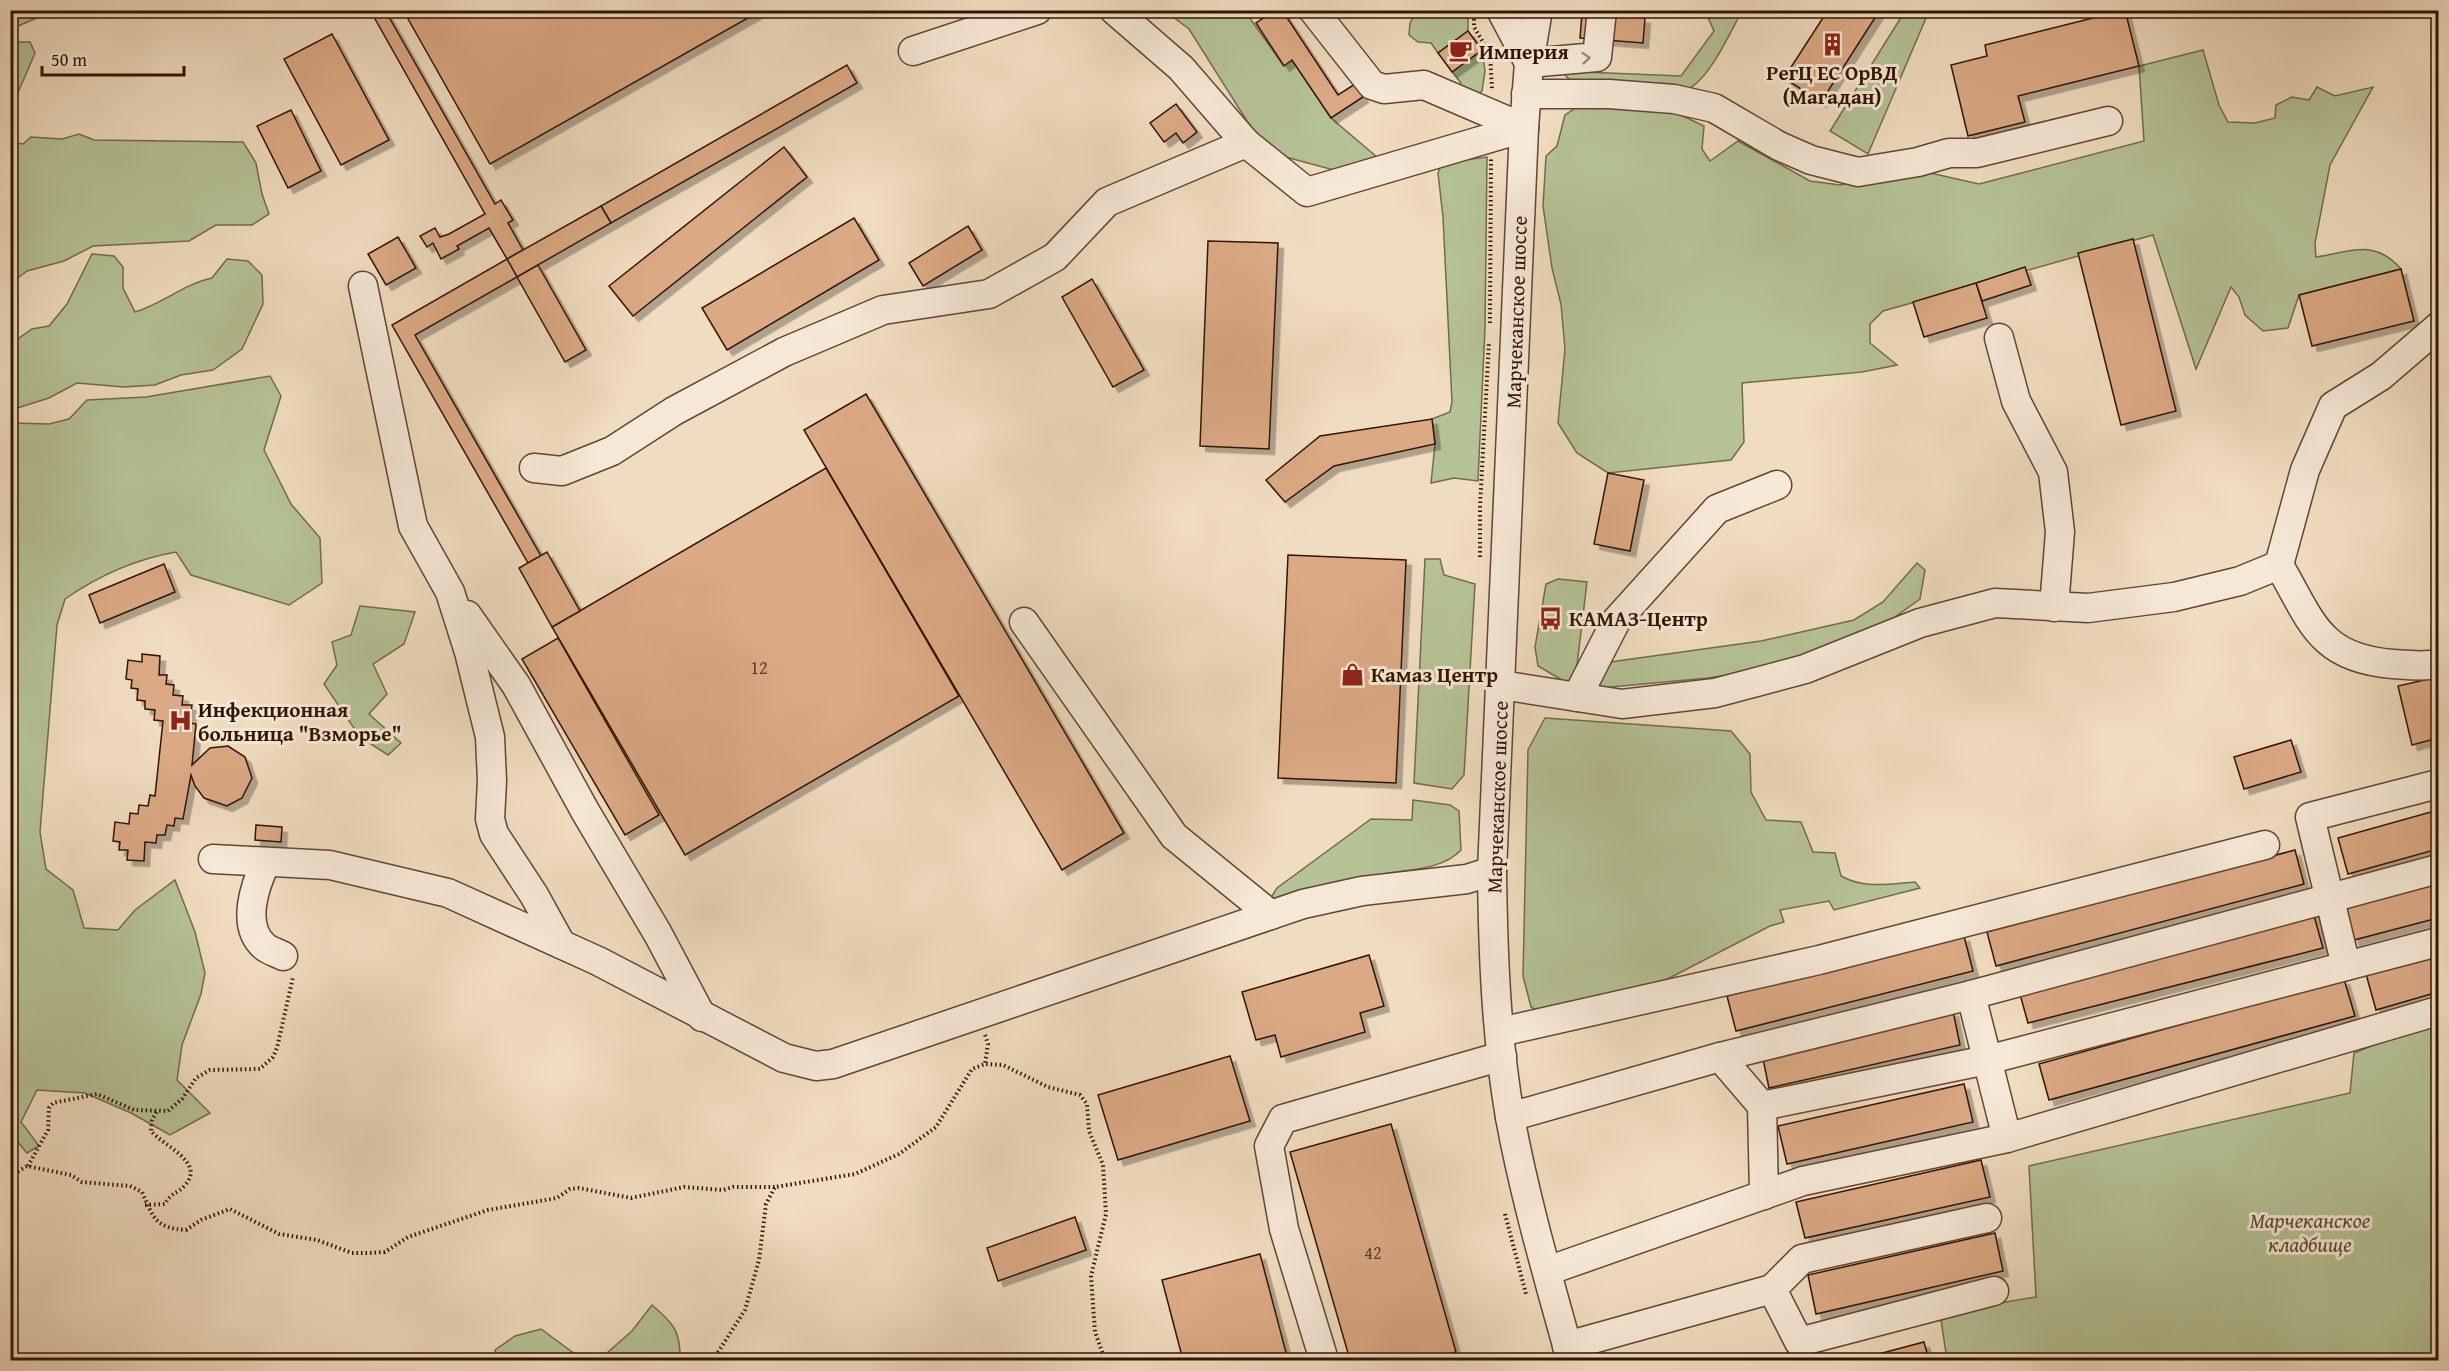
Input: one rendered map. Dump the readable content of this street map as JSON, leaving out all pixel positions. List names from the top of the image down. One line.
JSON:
{"streets":{"street":["Марчеканское шоссе"]},"parks":["Марчеканское кладбище"],"places":{"building":["РегЦ ЕС ОрВД (Магадан)"],"cafe":["Империя"],"bus stop":["КАМАЗ-Центр"],"shop":["Камаз Центр"],"hospital":["Инфекционная больница \"Взморье\""]},"house_numbers":["12","42"],"scale_bar":"50 m"}
